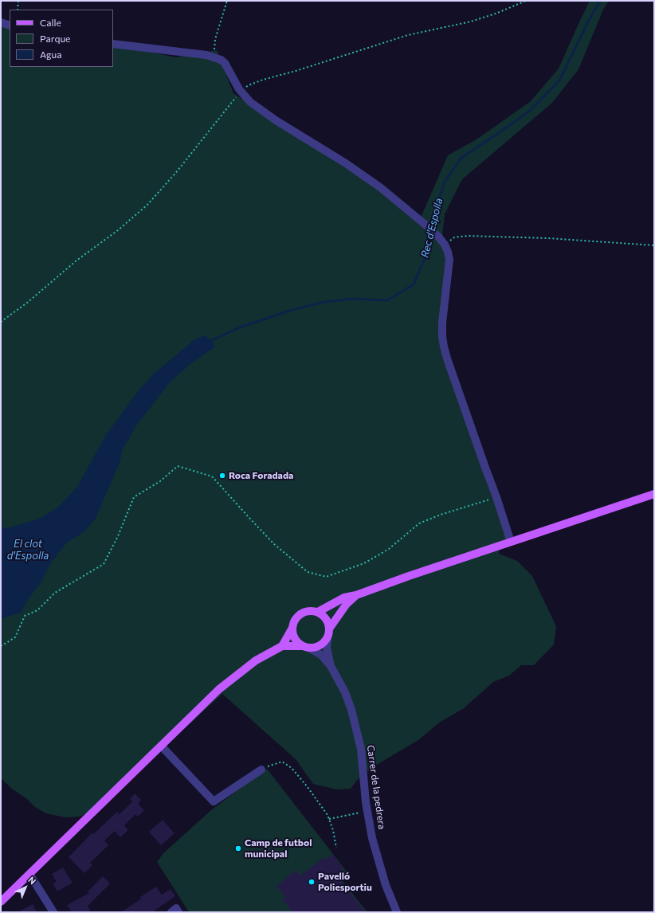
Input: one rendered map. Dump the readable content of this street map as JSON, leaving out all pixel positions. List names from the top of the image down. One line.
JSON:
{"streets":{"street":["Carrer de la pedrera"]},"water":["Rec d'Espolla","El clot d'Espolla"],"places":["Roca Foradada","Camp de futbol municipal","Pavelló Poliesportiu"],"legend":["Calle","Parque","Agua"],"north":"top right"}
